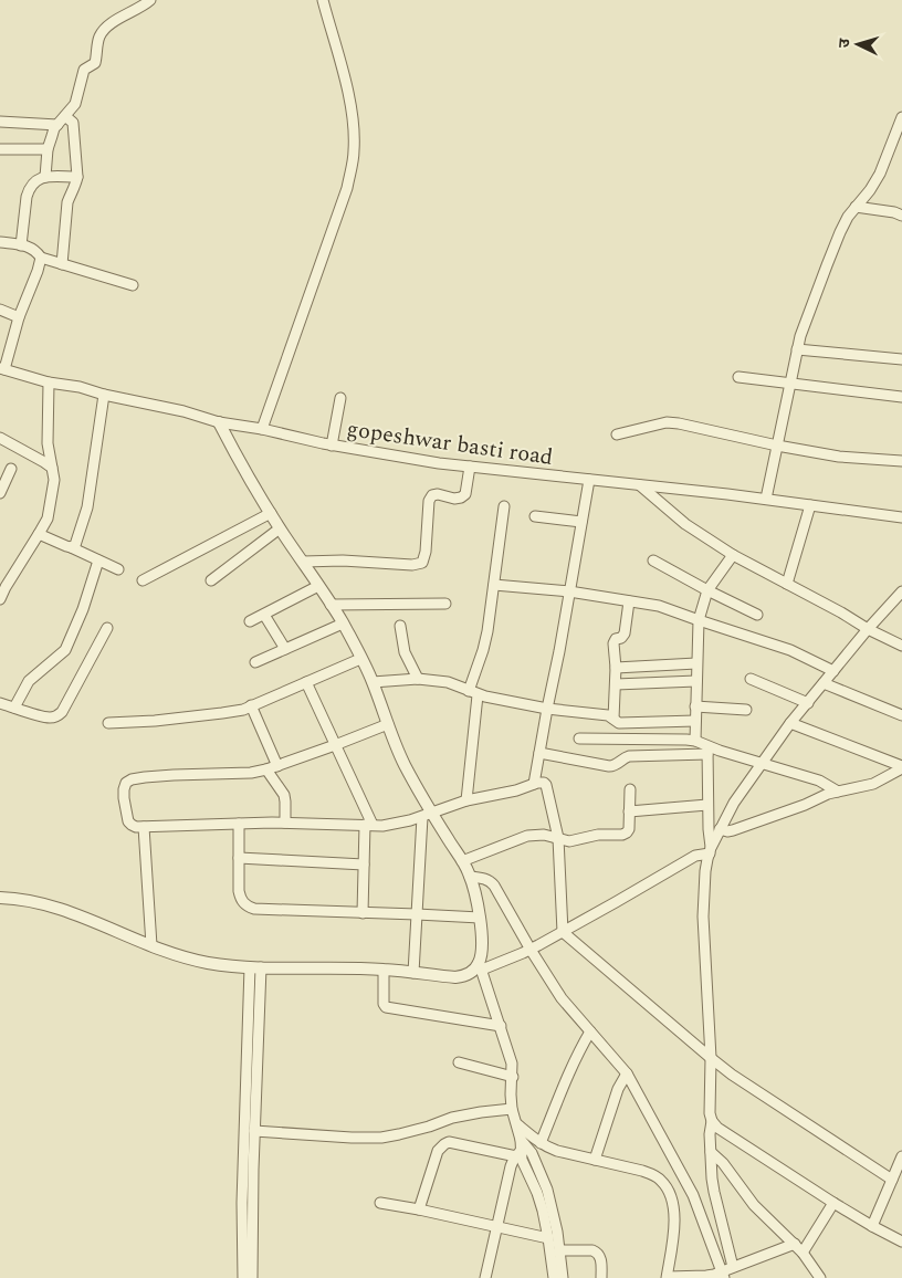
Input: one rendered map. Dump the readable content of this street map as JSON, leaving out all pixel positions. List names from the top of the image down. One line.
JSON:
{"streets":{"street":["gopeshwar basti road"]},"north":"left"}
